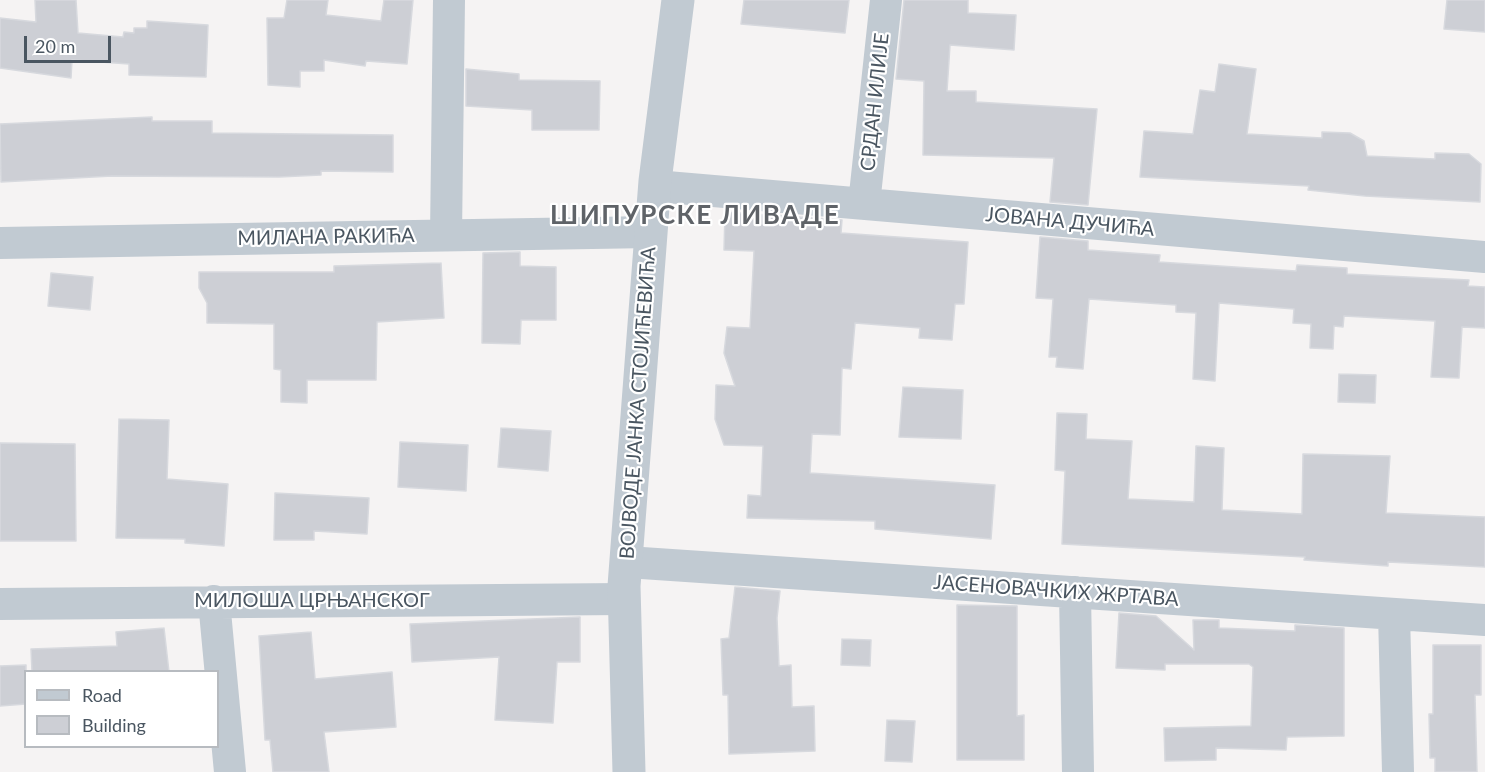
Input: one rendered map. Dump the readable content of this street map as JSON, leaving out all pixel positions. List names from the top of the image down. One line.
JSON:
{"streets":{"street":["СРДАН ИЛИЈЕ","ЈОВАНА ДУЧИЋА","МИЛАНА РАКИЋА","ВОЈВОДЕ ЈАНКА СТОЈИЋЕВИЋА","ЈАСЕНОВАЧКИХ ЖРТАВА","МИЛОША ЦРЊАНСКОГ"]},"crossings":[["СРДАН ИЛИЈЕ","ЈОВАНА ДУЧИЋА"],["ЈОВАНА ДУЧИЋА","ВОЈВОДЕ ЈАНКА СТОЈИЋЕВИЋА"],["МИЛАНА РАКИЋА","ВОЈВОДЕ ЈАНКА СТОЈИЋЕВИЋА"],["ВОЈВОДЕ ЈАНКА СТОЈИЋЕВИЋА","ЈАСЕНОВАЧКИХ ЖРТАВА"],["ВОЈВОДЕ ЈАНКА СТОЈИЋЕВИЋА","МИЛОША ЦРЊАНСКОГ"]],"districts":["ШИПУРСКЕ ЛИВАДЕ"],"legend":["Road","Building"],"scale_bar":"20 m"}
